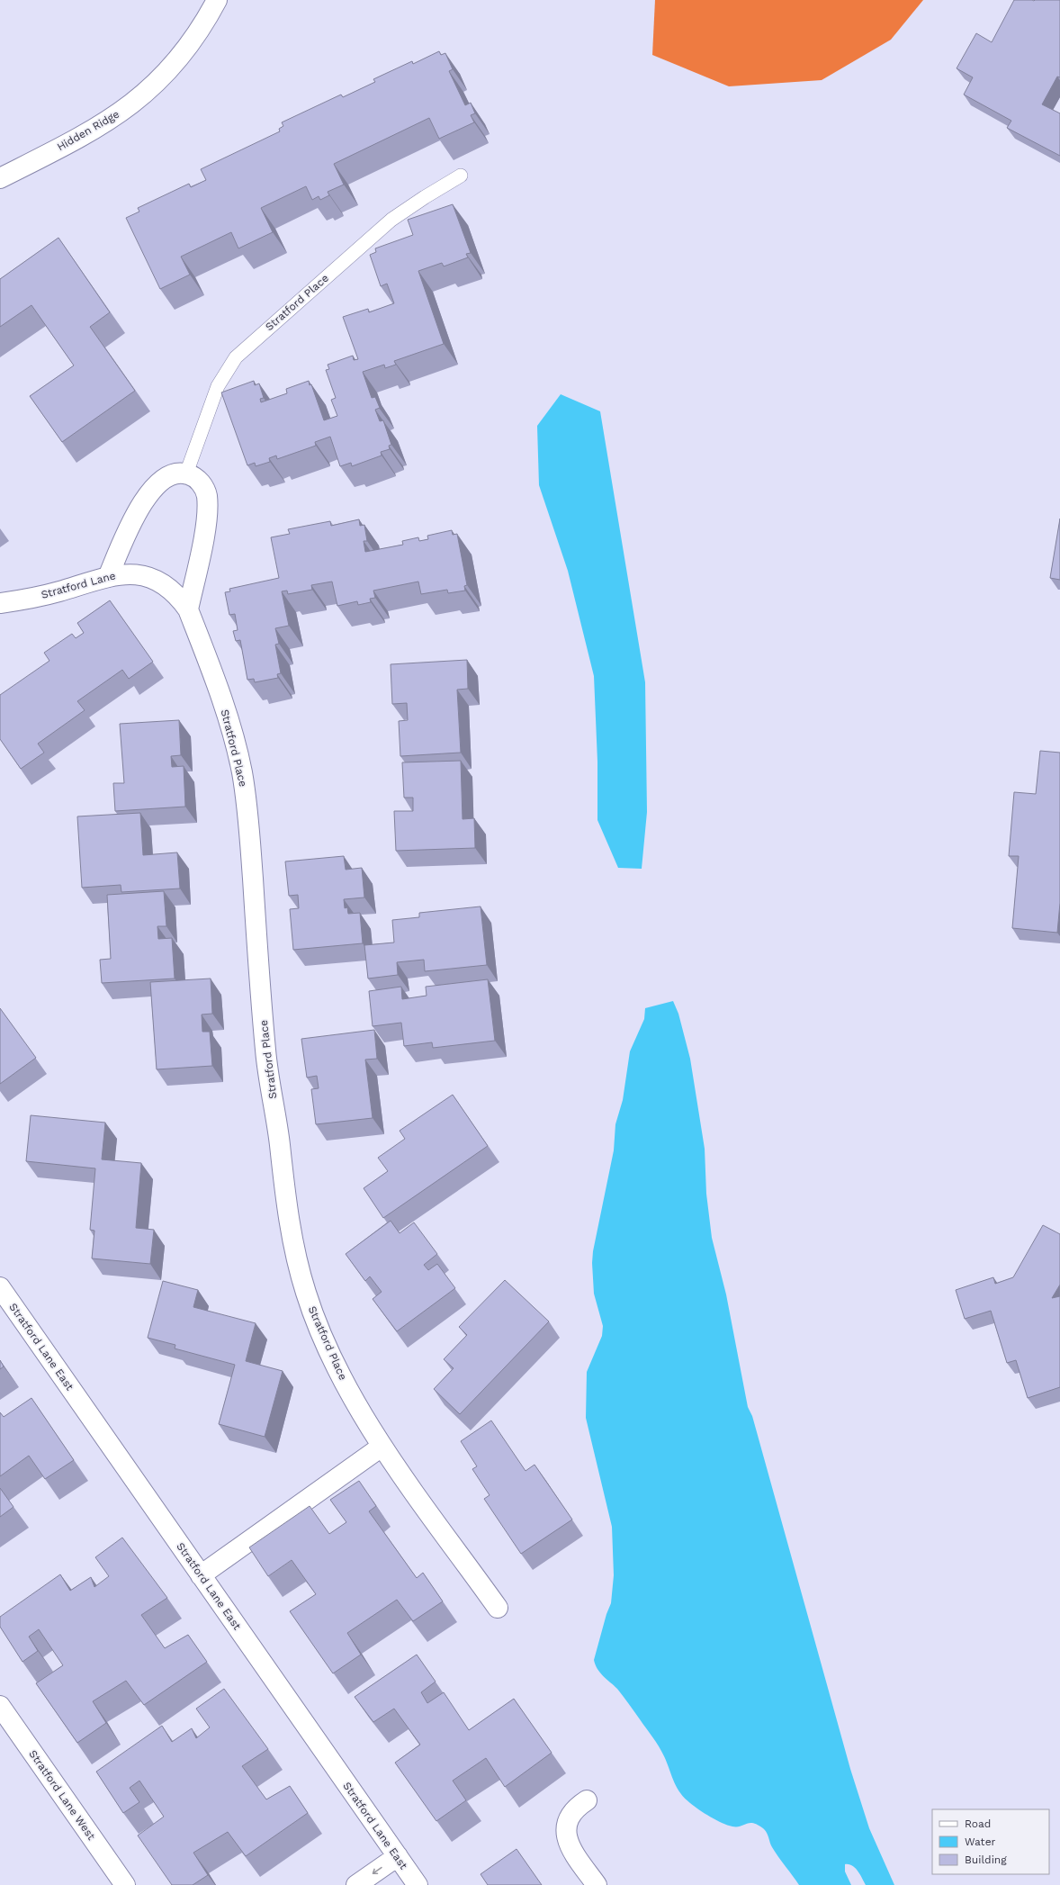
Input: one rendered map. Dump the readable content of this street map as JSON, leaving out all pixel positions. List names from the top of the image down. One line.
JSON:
{"streets":{"street":["Hidden Ridge","Stratford Place","Stratford Lane","Stratford Lane East","Stratford Lane West"]},"crossings":[["Stratford Place","Stratford Lane"]],"legend":["Road","Water","Building"]}
